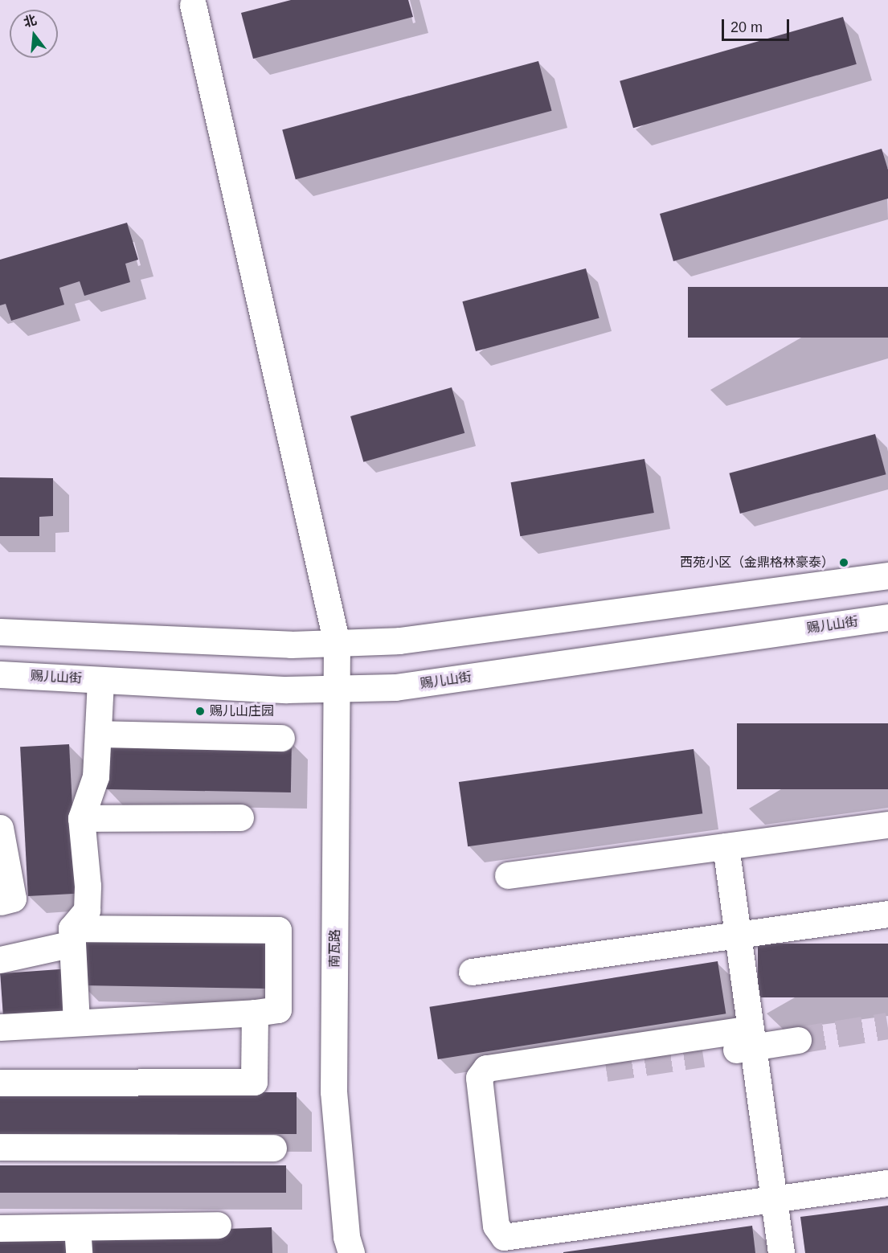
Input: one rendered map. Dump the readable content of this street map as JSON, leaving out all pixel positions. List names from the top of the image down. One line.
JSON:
{"streets":{"street":["赐儿山街","南瓦路"]},"crossings":[["赐儿山街","南瓦路"]],"places":["西苑小区（金鼎格林豪泰）","赐儿山庄园"],"scale_bar":"20 m","north":"top"}
